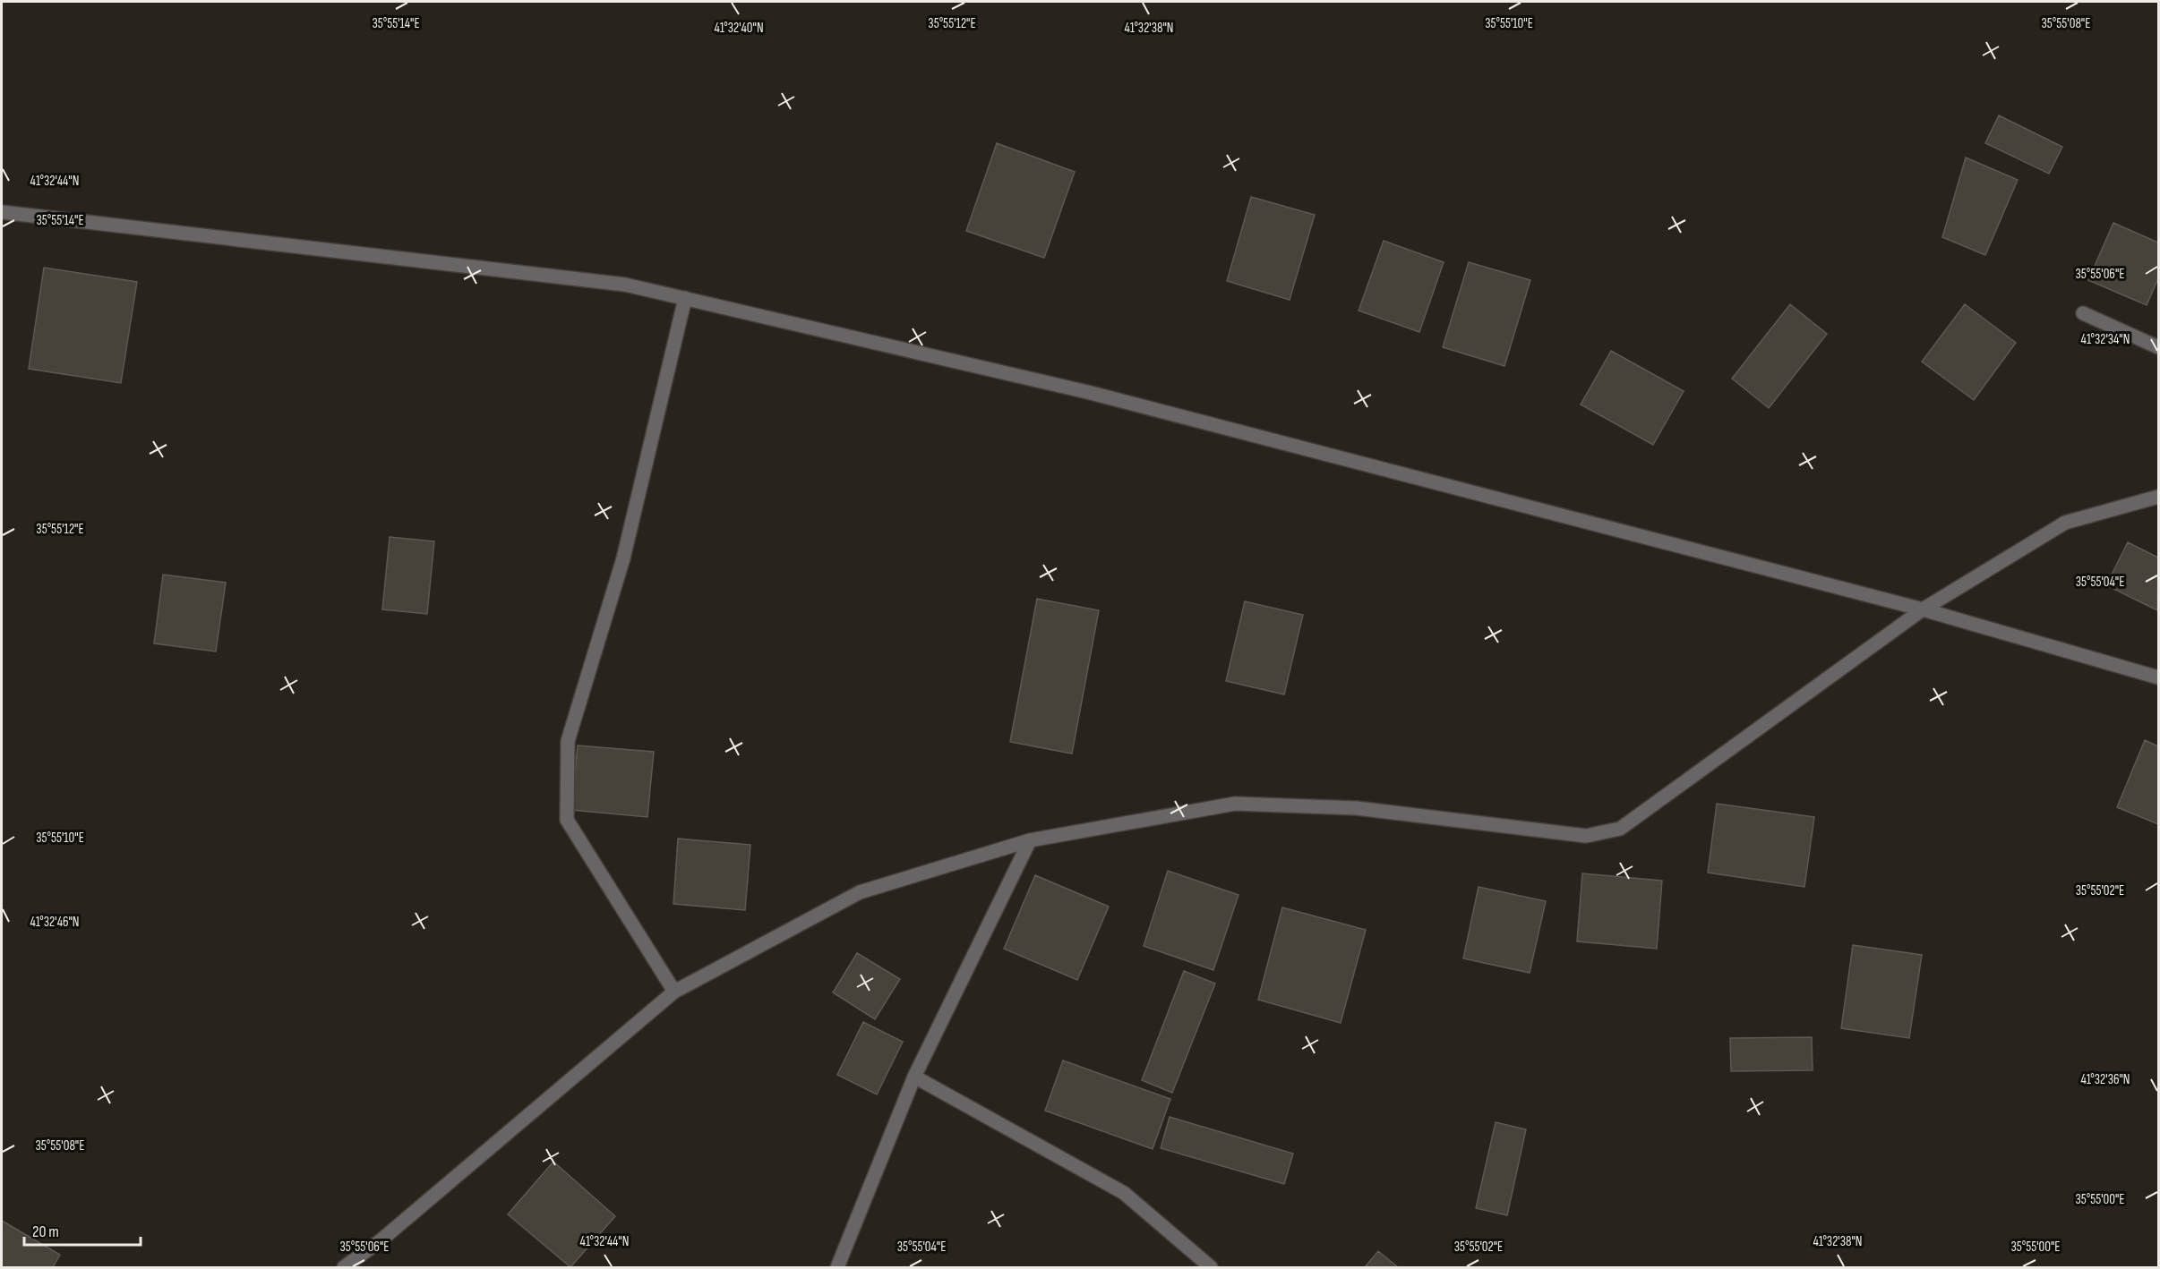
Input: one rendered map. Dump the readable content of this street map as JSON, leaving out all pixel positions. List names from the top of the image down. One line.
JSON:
{"scale_bar":"20 m","coordinates":["35°55'14\"E","35°55'12\"E","35°55'10\"E","35°55'08\"E","41°32'40\"N","41°32'38\"N","41°32'44\"N","35°55'06\"E","41°32'34\"N","35°55'04\"E","35°55'02\"E","41°32'46\"N","41°32'36\"N","35°55'00\"E"]}
